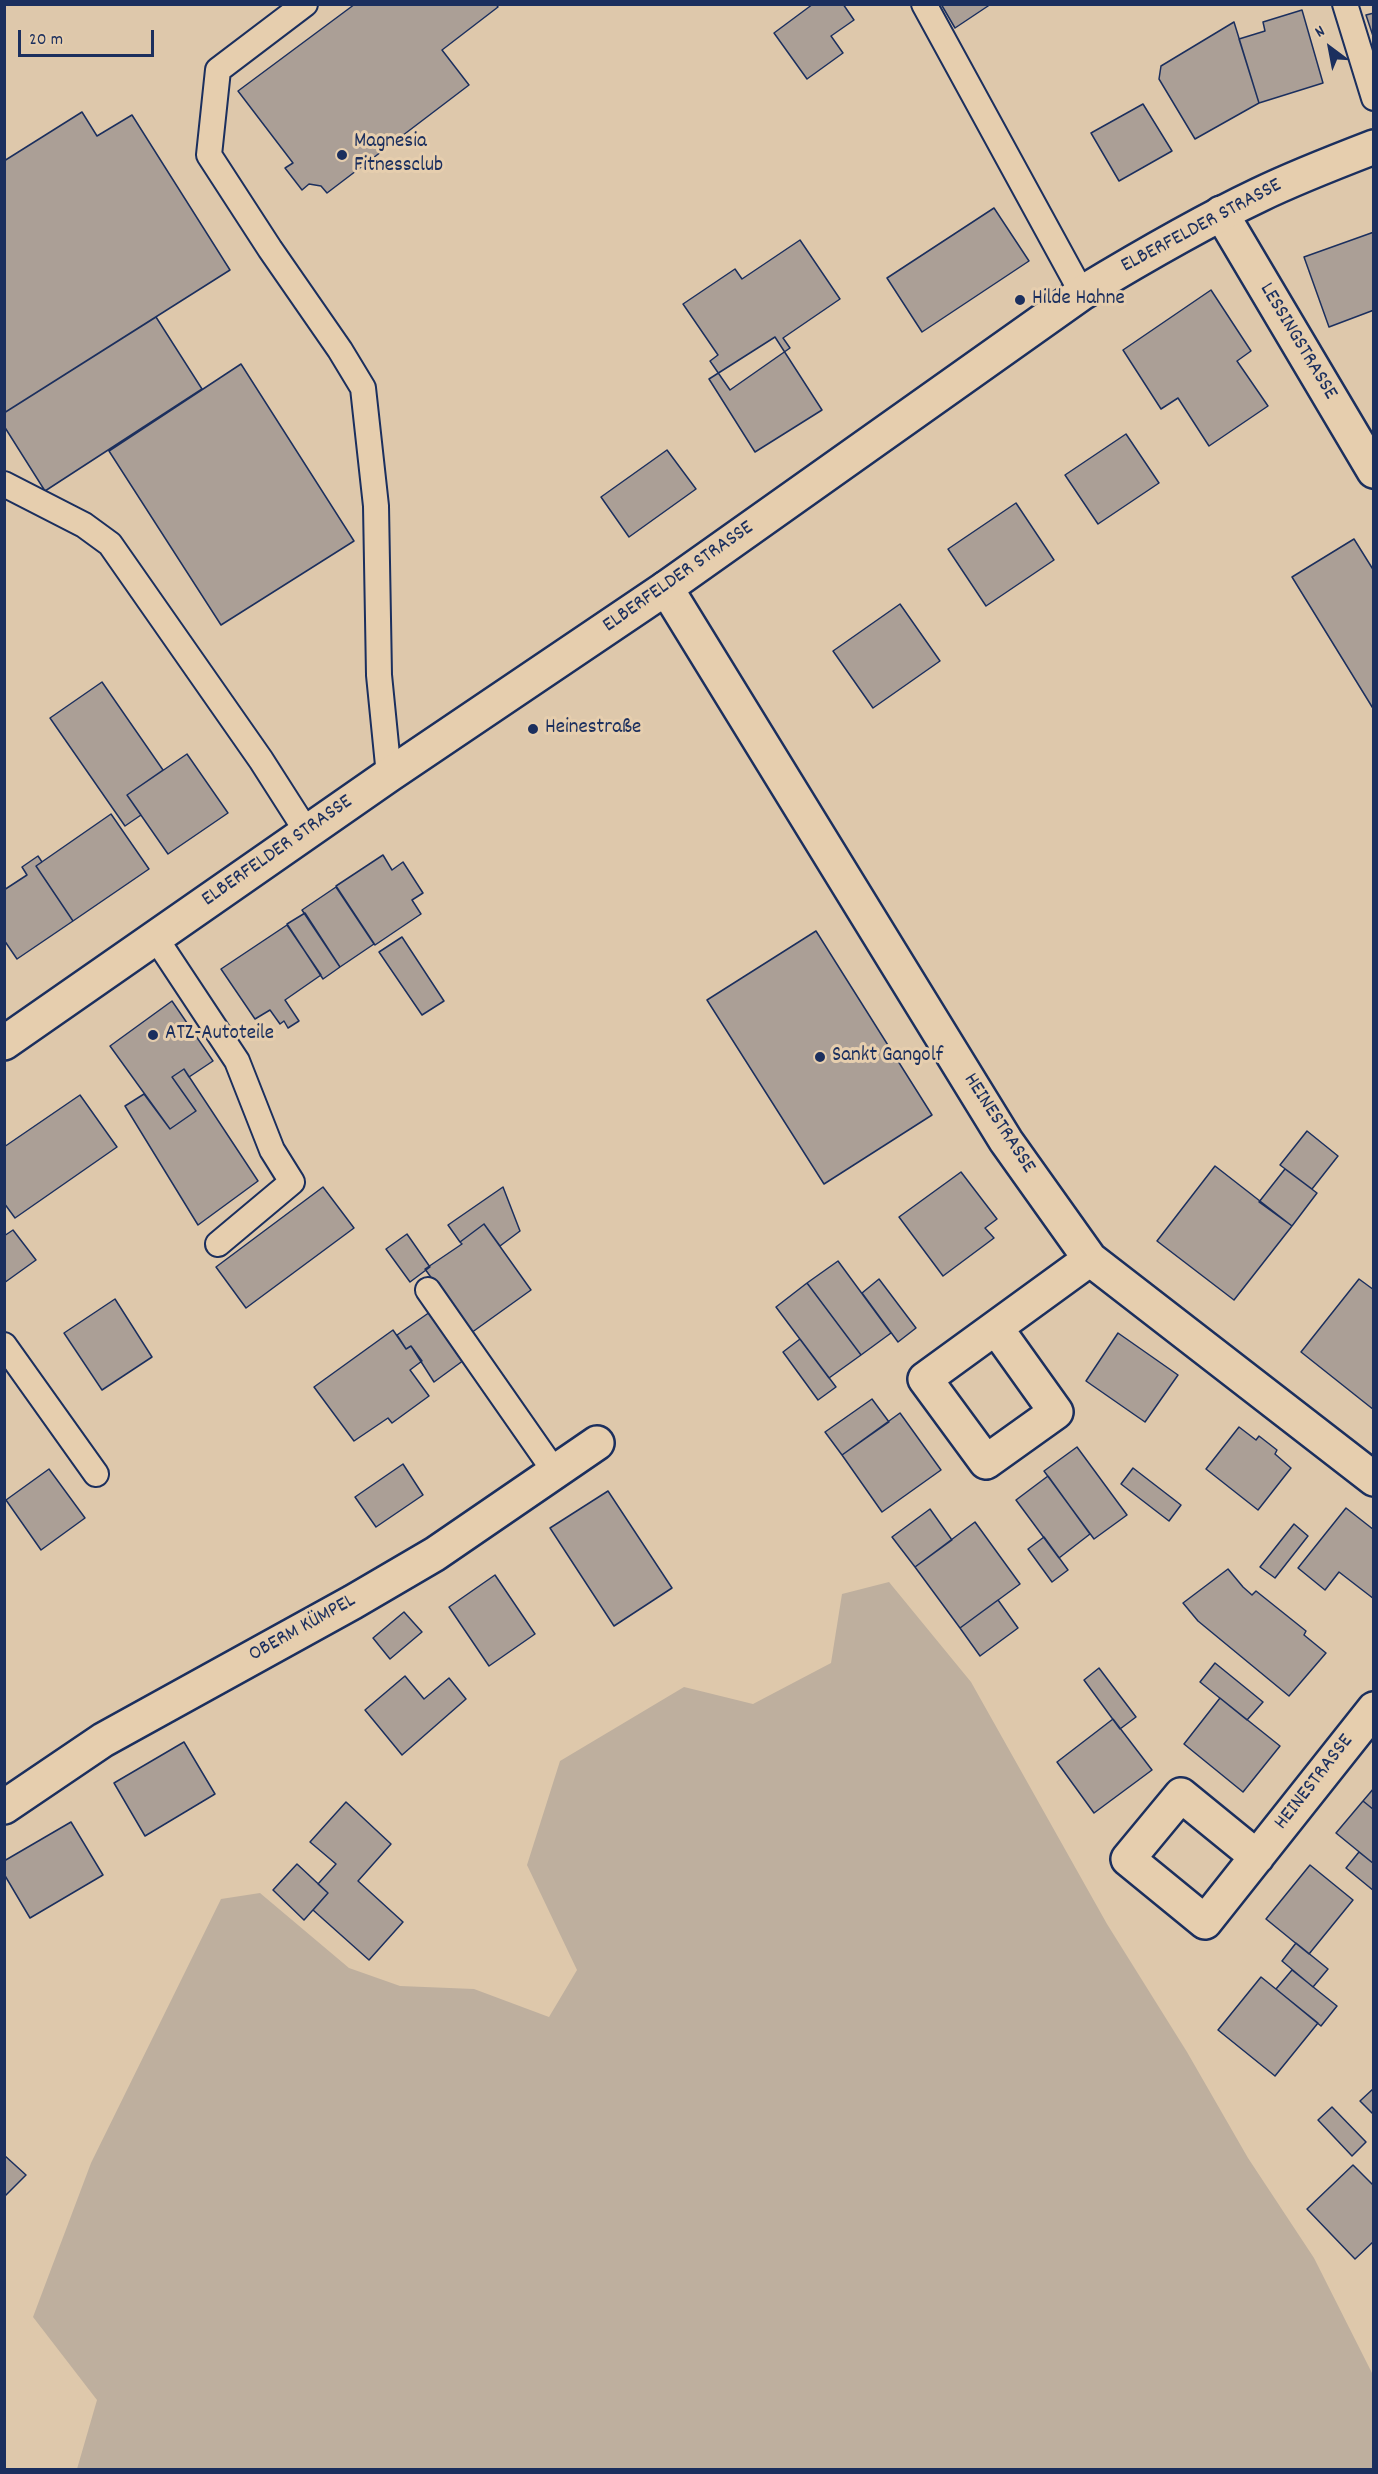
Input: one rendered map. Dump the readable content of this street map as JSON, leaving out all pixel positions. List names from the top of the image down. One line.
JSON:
{"streets":{"street":["ELBERFELDER STRASSE","LESSINGSTRASSE","HEINESTRASSE","OBERM KÜMPEL"]},"crossings":[["ELBERFELDER STRASSE","LESSINGSTRASSE"],["ELBERFELDER STRASSE","HEINESTRASSE"]],"places":["Magnesia Fitnessclub","Hilde Hahne","Heinestraße","ATZ-Autoteile","Sankt Gangolf"],"scale_bar":"20 m","north":"top left"}
